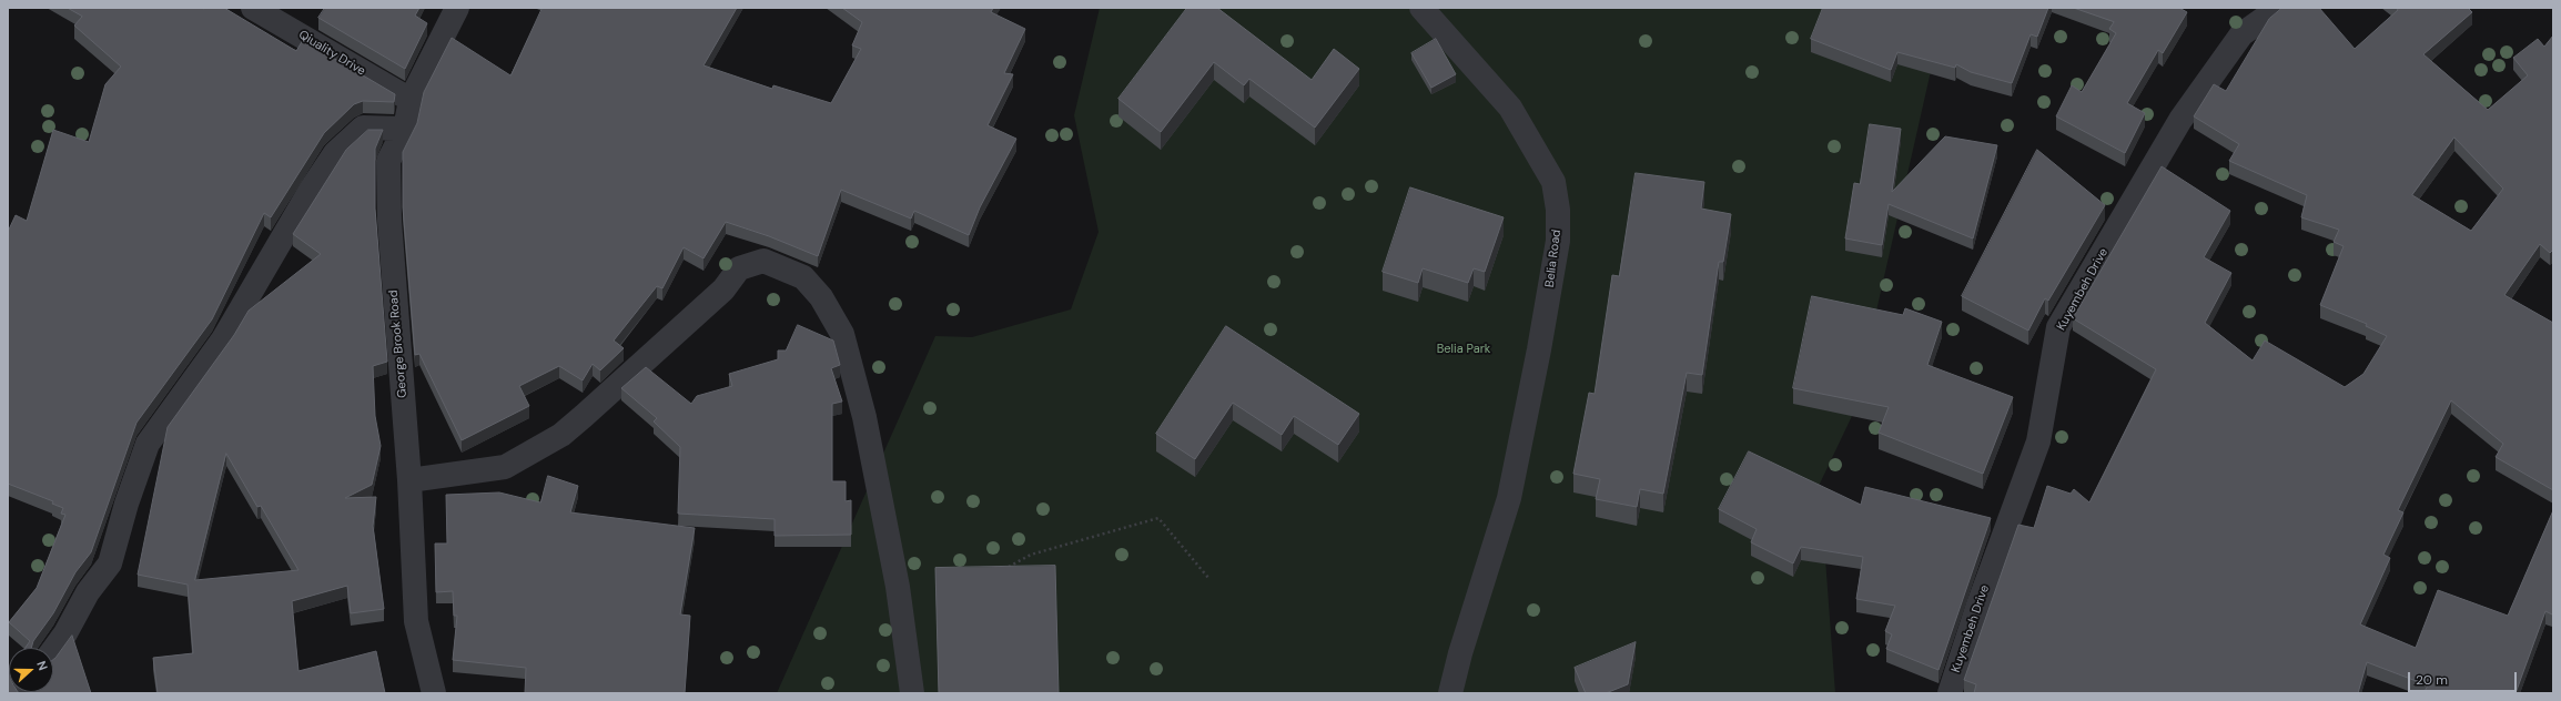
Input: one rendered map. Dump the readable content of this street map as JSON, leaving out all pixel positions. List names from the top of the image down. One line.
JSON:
{"streets":{"street":["Qiuality Drive","Belia Road","Kuyembeh Drive","George Brook Road"]},"crossings":[["Qiuality Drive","George Brook Road"]],"parks":["Belia Park"],"scale_bar":"20 m","north":"right"}
